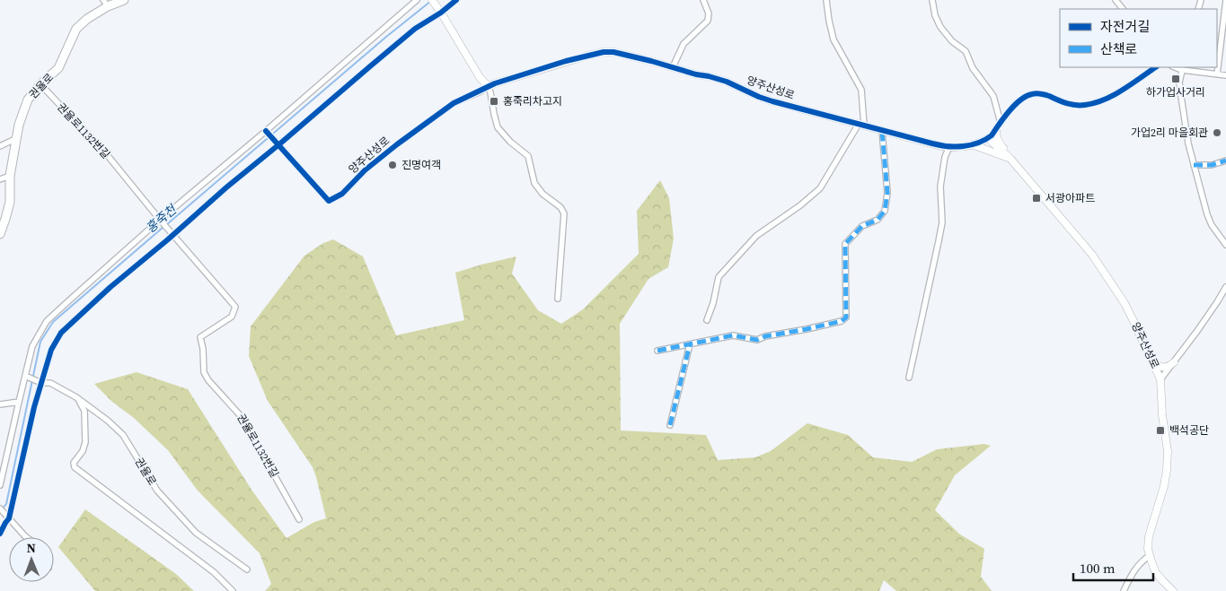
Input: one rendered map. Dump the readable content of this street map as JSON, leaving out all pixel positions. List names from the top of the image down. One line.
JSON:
{"streets":{"main road":["권율로"],"street":["양주산성로","권율로1132번길"]},"crossings":[["권율로","권율로1132번길"]],"water":["홍죽천"],"places":{"transit":["하가업사거리","홍죽리차고지","서광아파트","백석공단"],"other":["가업2리 마을회관","진명여객"]},"legend":["자전거길","산책로"],"scale_bar":"100 m","north":"top"}
